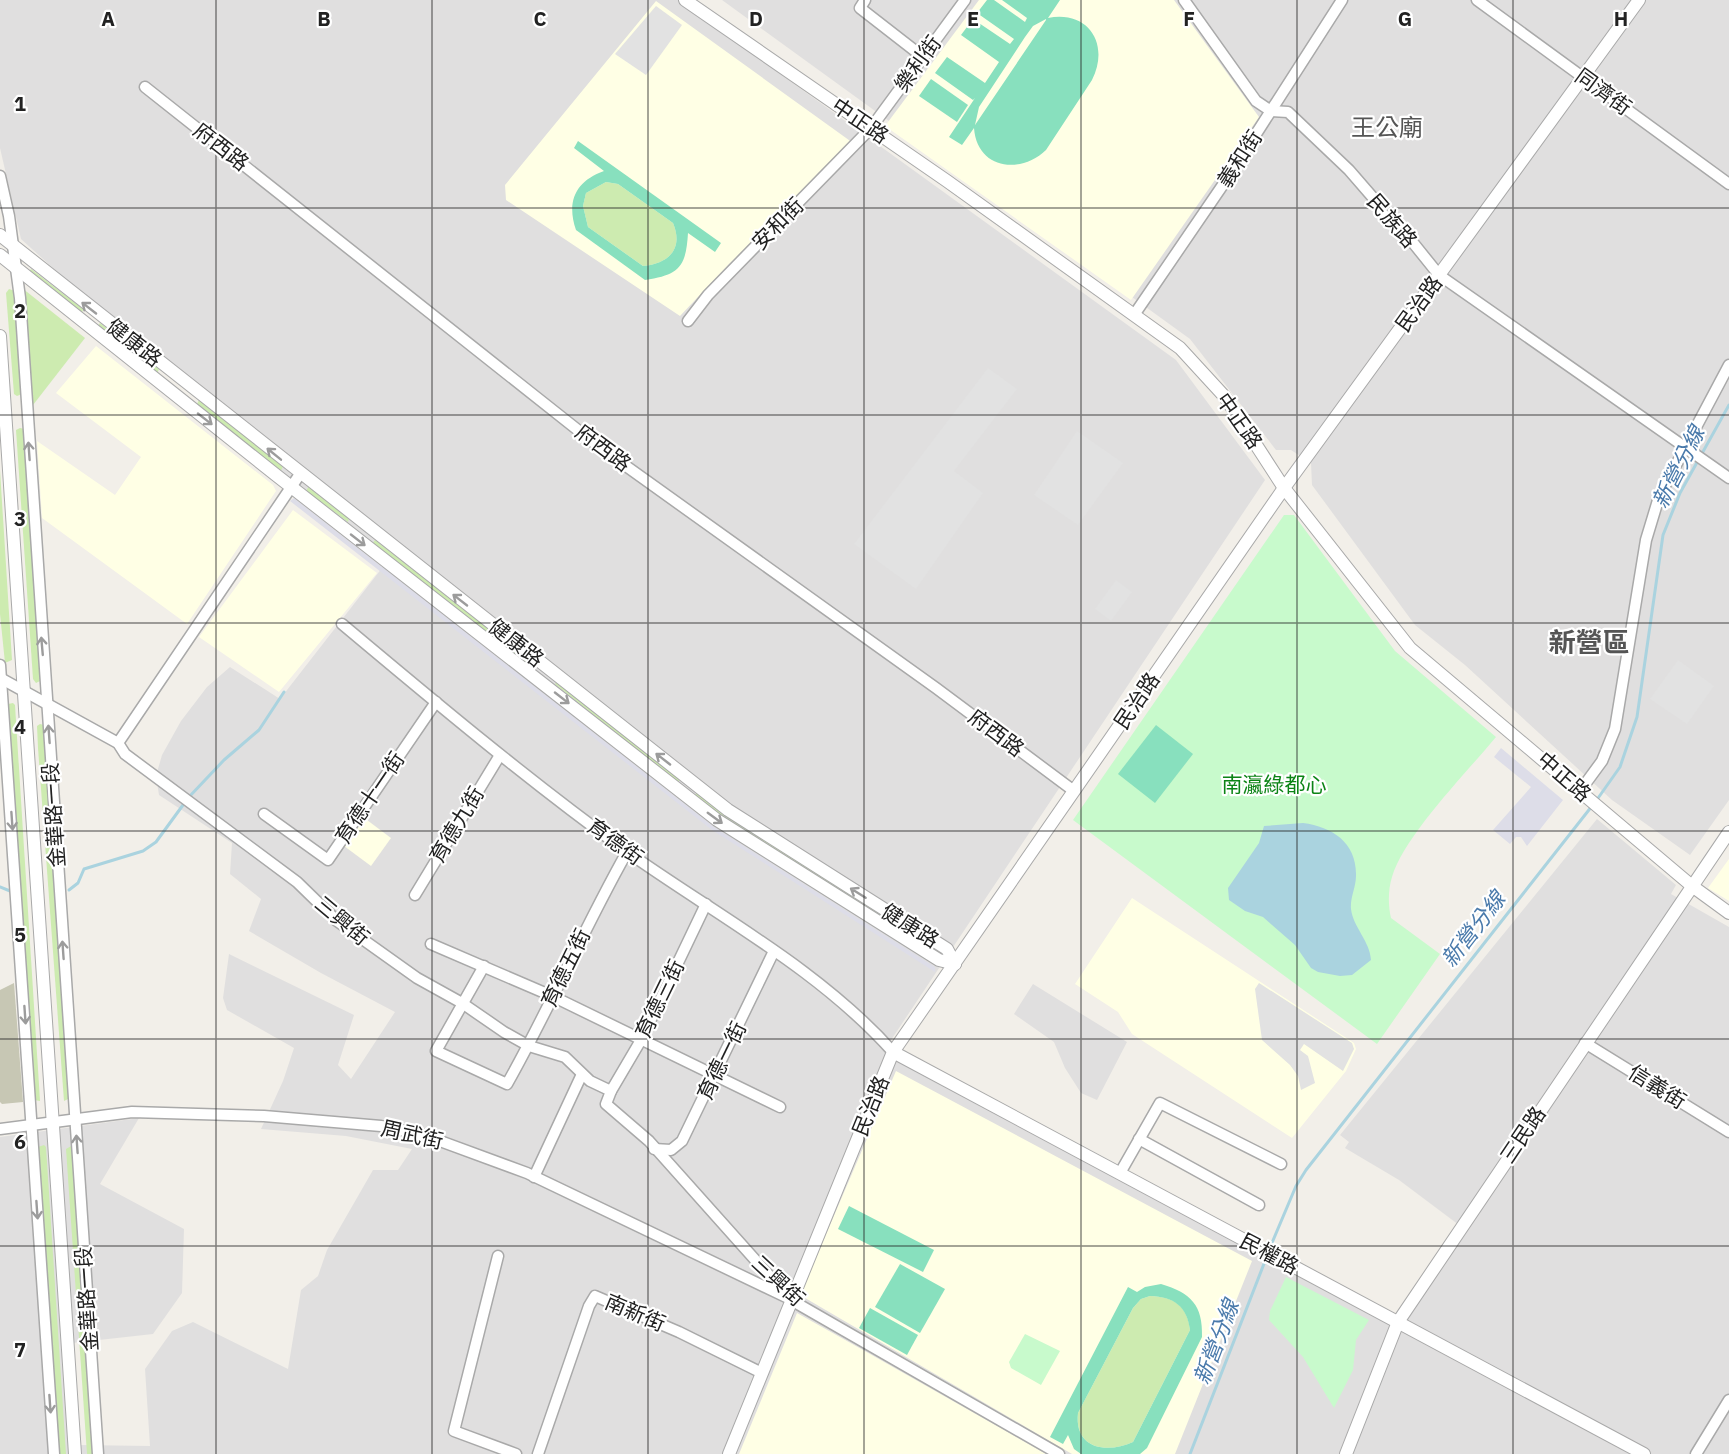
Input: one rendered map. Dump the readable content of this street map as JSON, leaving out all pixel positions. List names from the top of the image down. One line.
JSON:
{"streets":{"street":["樂利街","同濟街","中正路","府西路","義和街","民族路","安和街","民治路","健康路","育德十一街","金華路一段","育德九街","育德街","三興街","育德五街","育德三街","育德一街","信義街","周武街","三民路","民權路","南新街"]},"crossings":[["樂利街","中正路"],["樂利街","安和街"],["同濟街","民治路"],["中正路","義和街"],["中正路","安和街"],["中正路","民治路"],["中正路","三民路"],["府西路","民治路"],["義和街","民族路"],["民族路","民治路"],["民治路","健康路"],["民治路","育德街"],["民治路","三興街"],["民治路","周武街"],["民治路","民權路"],["民治路","南新街"],["健康路","金華路一段"],["育德十一街","育德街"],["金華路一段","三興街"],["金華路一段","周武街"],["育德九街","育德街"],["育德街","育德五街"],["育德街","育德三街"],["育德街","育德一街"],["育德街","民權路"],["三興街","育德五街"],["三興街","育德三街"],["三興街","育德一街"],["三興街","周武街"],["信義街","三民路"],["三民路","民權路"]],"districts":["王公廟","新營區"],"water":["新營分線"],"parks":["南瀛綠都心"],"grid":{"columns":["A","B","C","D","E","F","G","H"],"rows":["1","2","3","4","5","6","7"]}}
